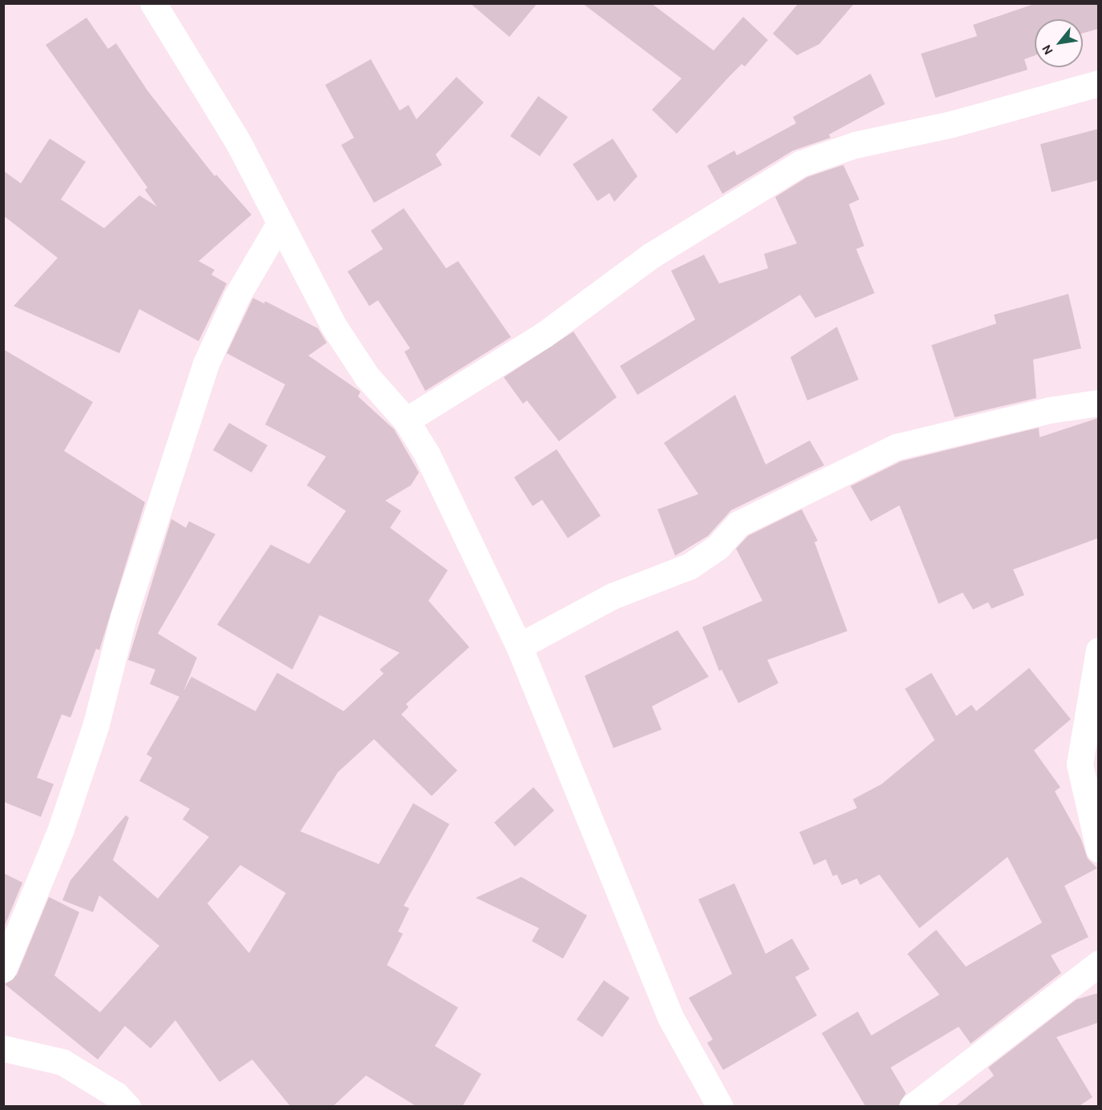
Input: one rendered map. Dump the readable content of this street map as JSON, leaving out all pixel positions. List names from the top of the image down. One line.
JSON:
{"north":"bottom left"}
